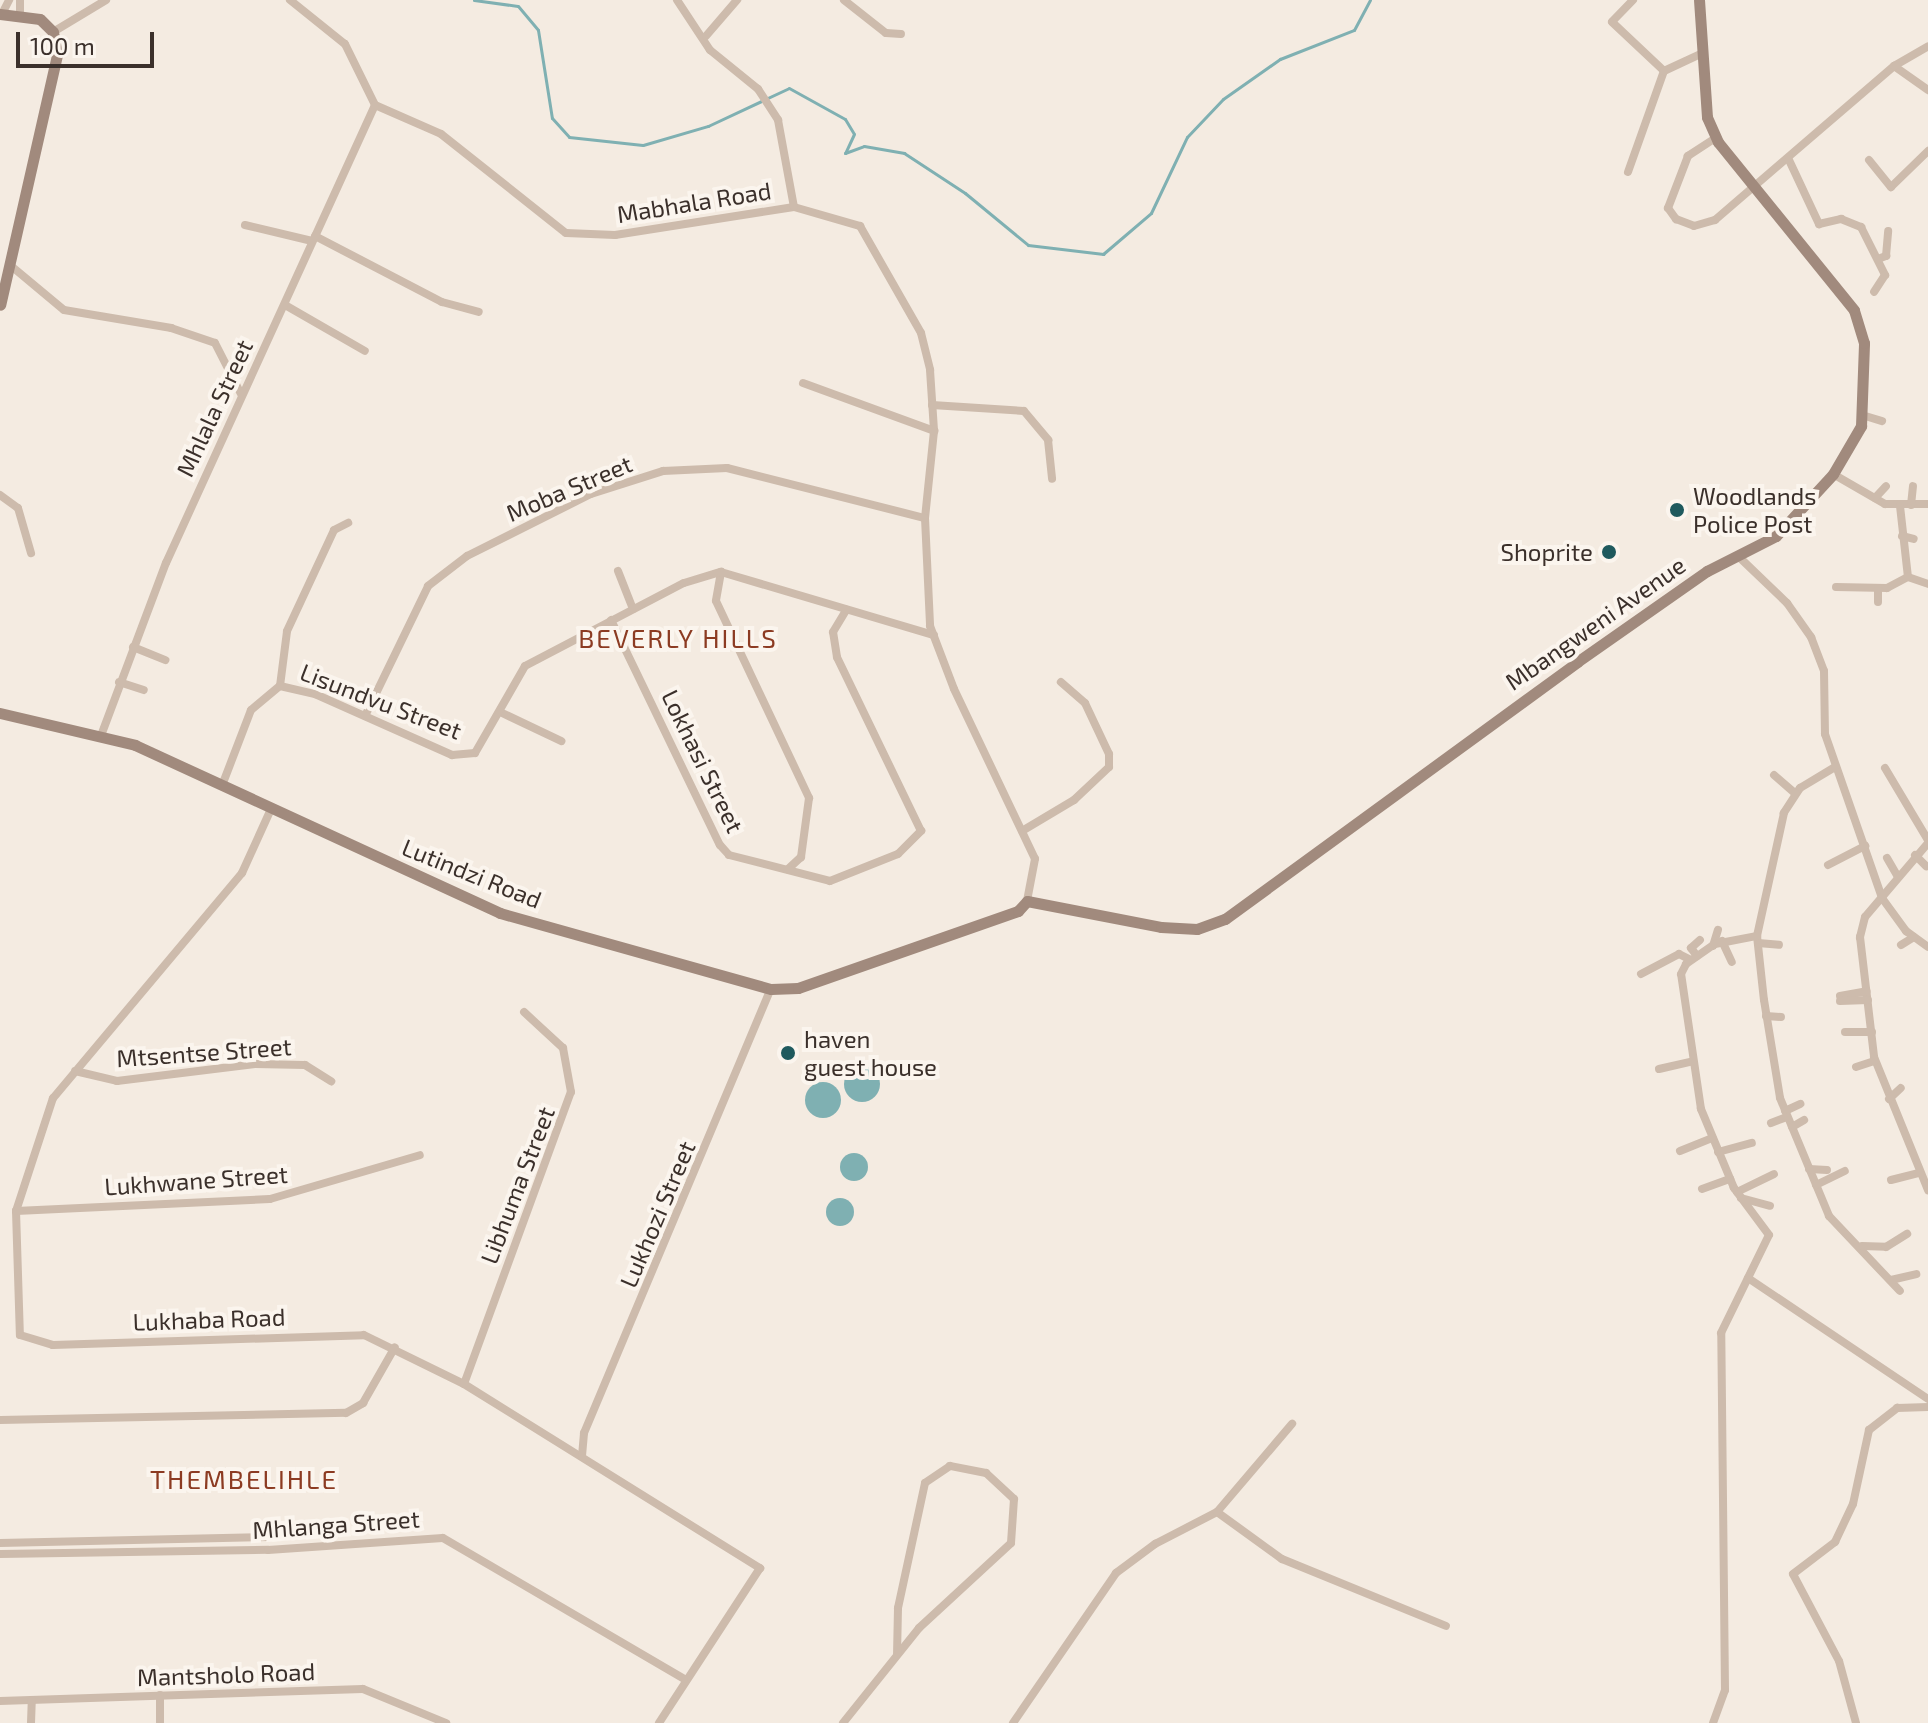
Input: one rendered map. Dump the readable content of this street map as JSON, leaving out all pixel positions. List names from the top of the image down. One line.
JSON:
{"streets":{"street":["Mabhala Road","Mhlala Street","Moba Street","Mbangweni Avenue","Lisundvu Street","Lokhasi Street","Lutindzi Road","Mtsentse Street","Lukhwane Street","Libhuma Street","Lukhozi Street","Lukhaba Road","Mhlanga Street","Mantsholo Road"]},"crossings":[["Mabhala Road","Mhlala Street"],["Mabhala Road","Moba Street"],["Mabhala Road","Mbangweni Avenue"],["Mabhala Road","Lutindzi Road"],["Mhlala Street","Lutindzi Road"],["Moba Street","Lisundvu Street"],["Mbangweni Avenue","Lutindzi Road"],["Lisundvu Street","Lokhasi Street"],["Lisundvu Street","Lutindzi Road"],["Lutindzi Road","Lukhozi Street"],["Lutindzi Road","Lukhaba Road"],["Mtsentse Street","Lukhaba Road"],["Lukhwane Street","Lukhaba Road"],["Libhuma Street","Lukhaba Road"],["Lukhozi Street","Lukhaba Road"],["Lukhaba Road","Mhlanga Street"]],"districts":["BEVERLY HILLS","THEMBELIHLE"],"places":["Woodlands Police Post","Shoprite","haven guest house"],"scale_bar":"100 m"}
